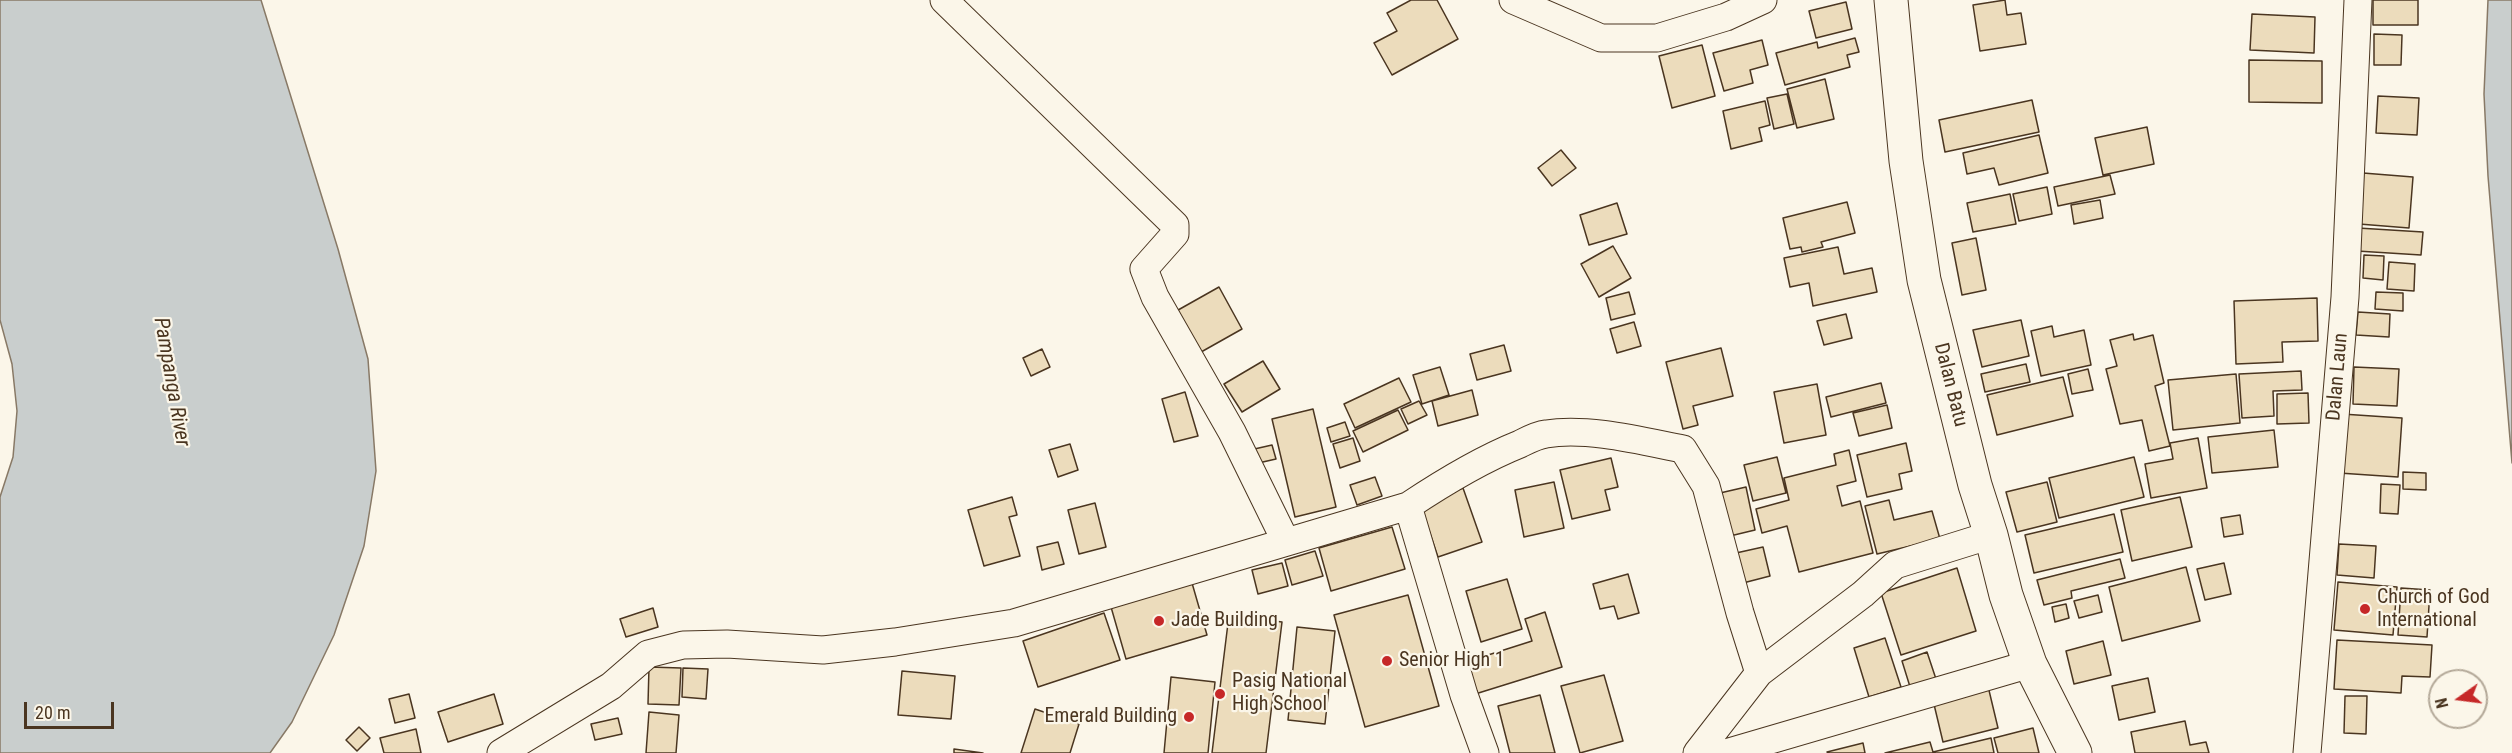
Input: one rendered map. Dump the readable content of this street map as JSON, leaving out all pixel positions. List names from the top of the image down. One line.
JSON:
{"streets":{"main road":["Dalan Batu"],"street":["Dalan Laun"]},"water":["Pampanga River"],"places":["Church of God International","Jade Building","Senior High 1","Pasig National High School","Emerald Building"],"scale_bar":"20 m","north":"left"}
